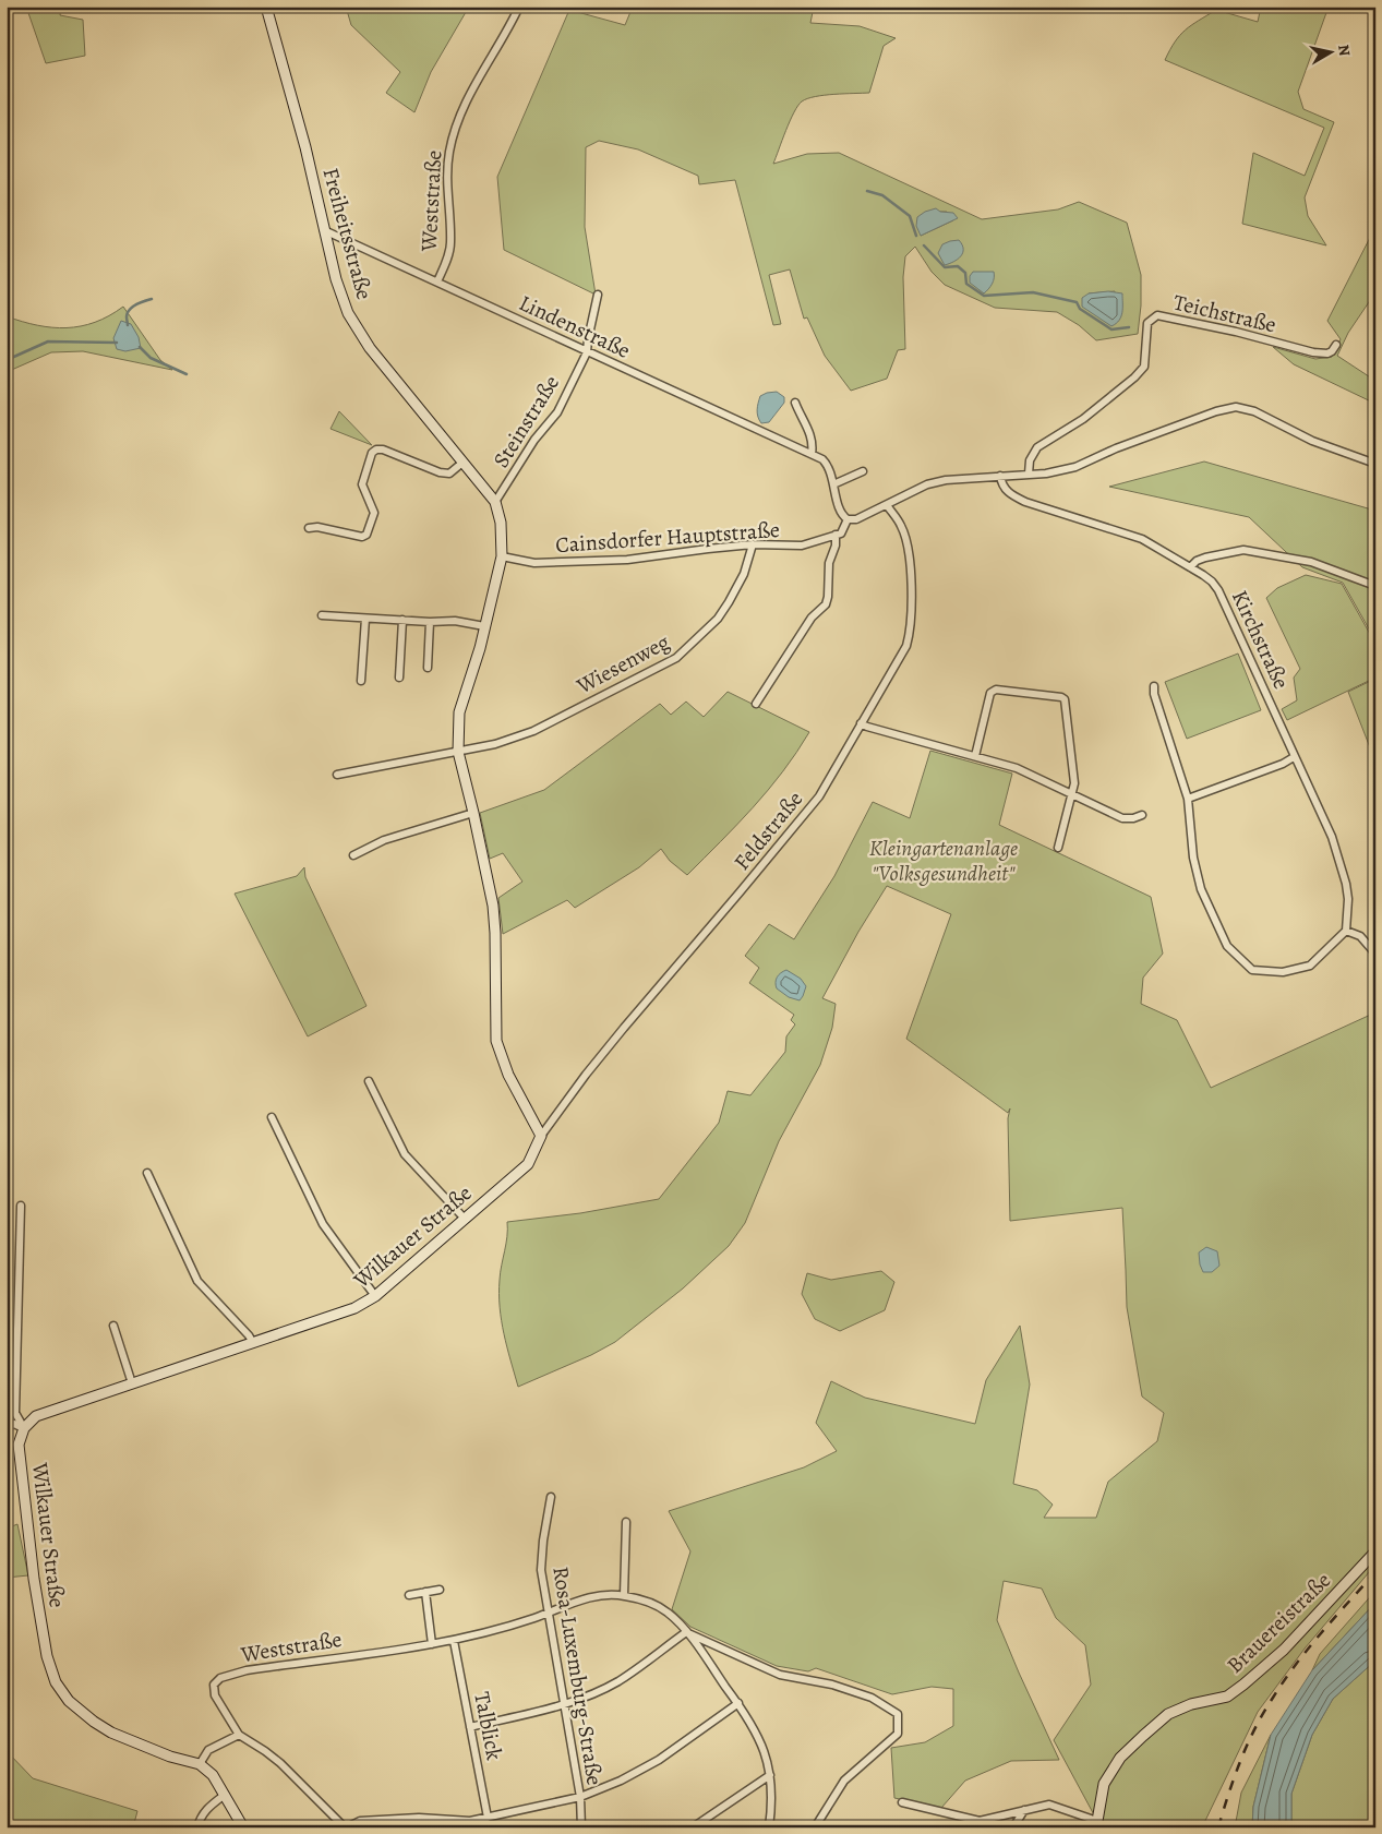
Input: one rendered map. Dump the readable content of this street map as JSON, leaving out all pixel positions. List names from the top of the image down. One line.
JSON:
{"streets":{"street":["Weststraße","Freiheitsstraße","Teichstraße","Lindenstraße","Steinstraße","Cainsdorfer Hauptstraße","Kirchstraße","Wiesenweg","Feldstraße","Wilkauer Straße","Brauereistraße","Rosa-Luxemburg-Straße","Talblick"]},"crossings":[["Weststraße","Lindenstraße"],["Weststraße","Rosa-Luxemburg-Straße"],["Weststraße","Talblick"],["Freiheitsstraße","Lindenstraße"],["Freiheitsstraße","Steinstraße"],["Freiheitsstraße","Cainsdorfer Hauptstraße"],["Lindenstraße","Steinstraße"],["Cainsdorfer Hauptstraße","Wiesenweg"],["Feldstraße","Wilkauer Straße"]],"parks":["Kleingartenanlage \"Volksgesundheit\""],"north":"right"}
